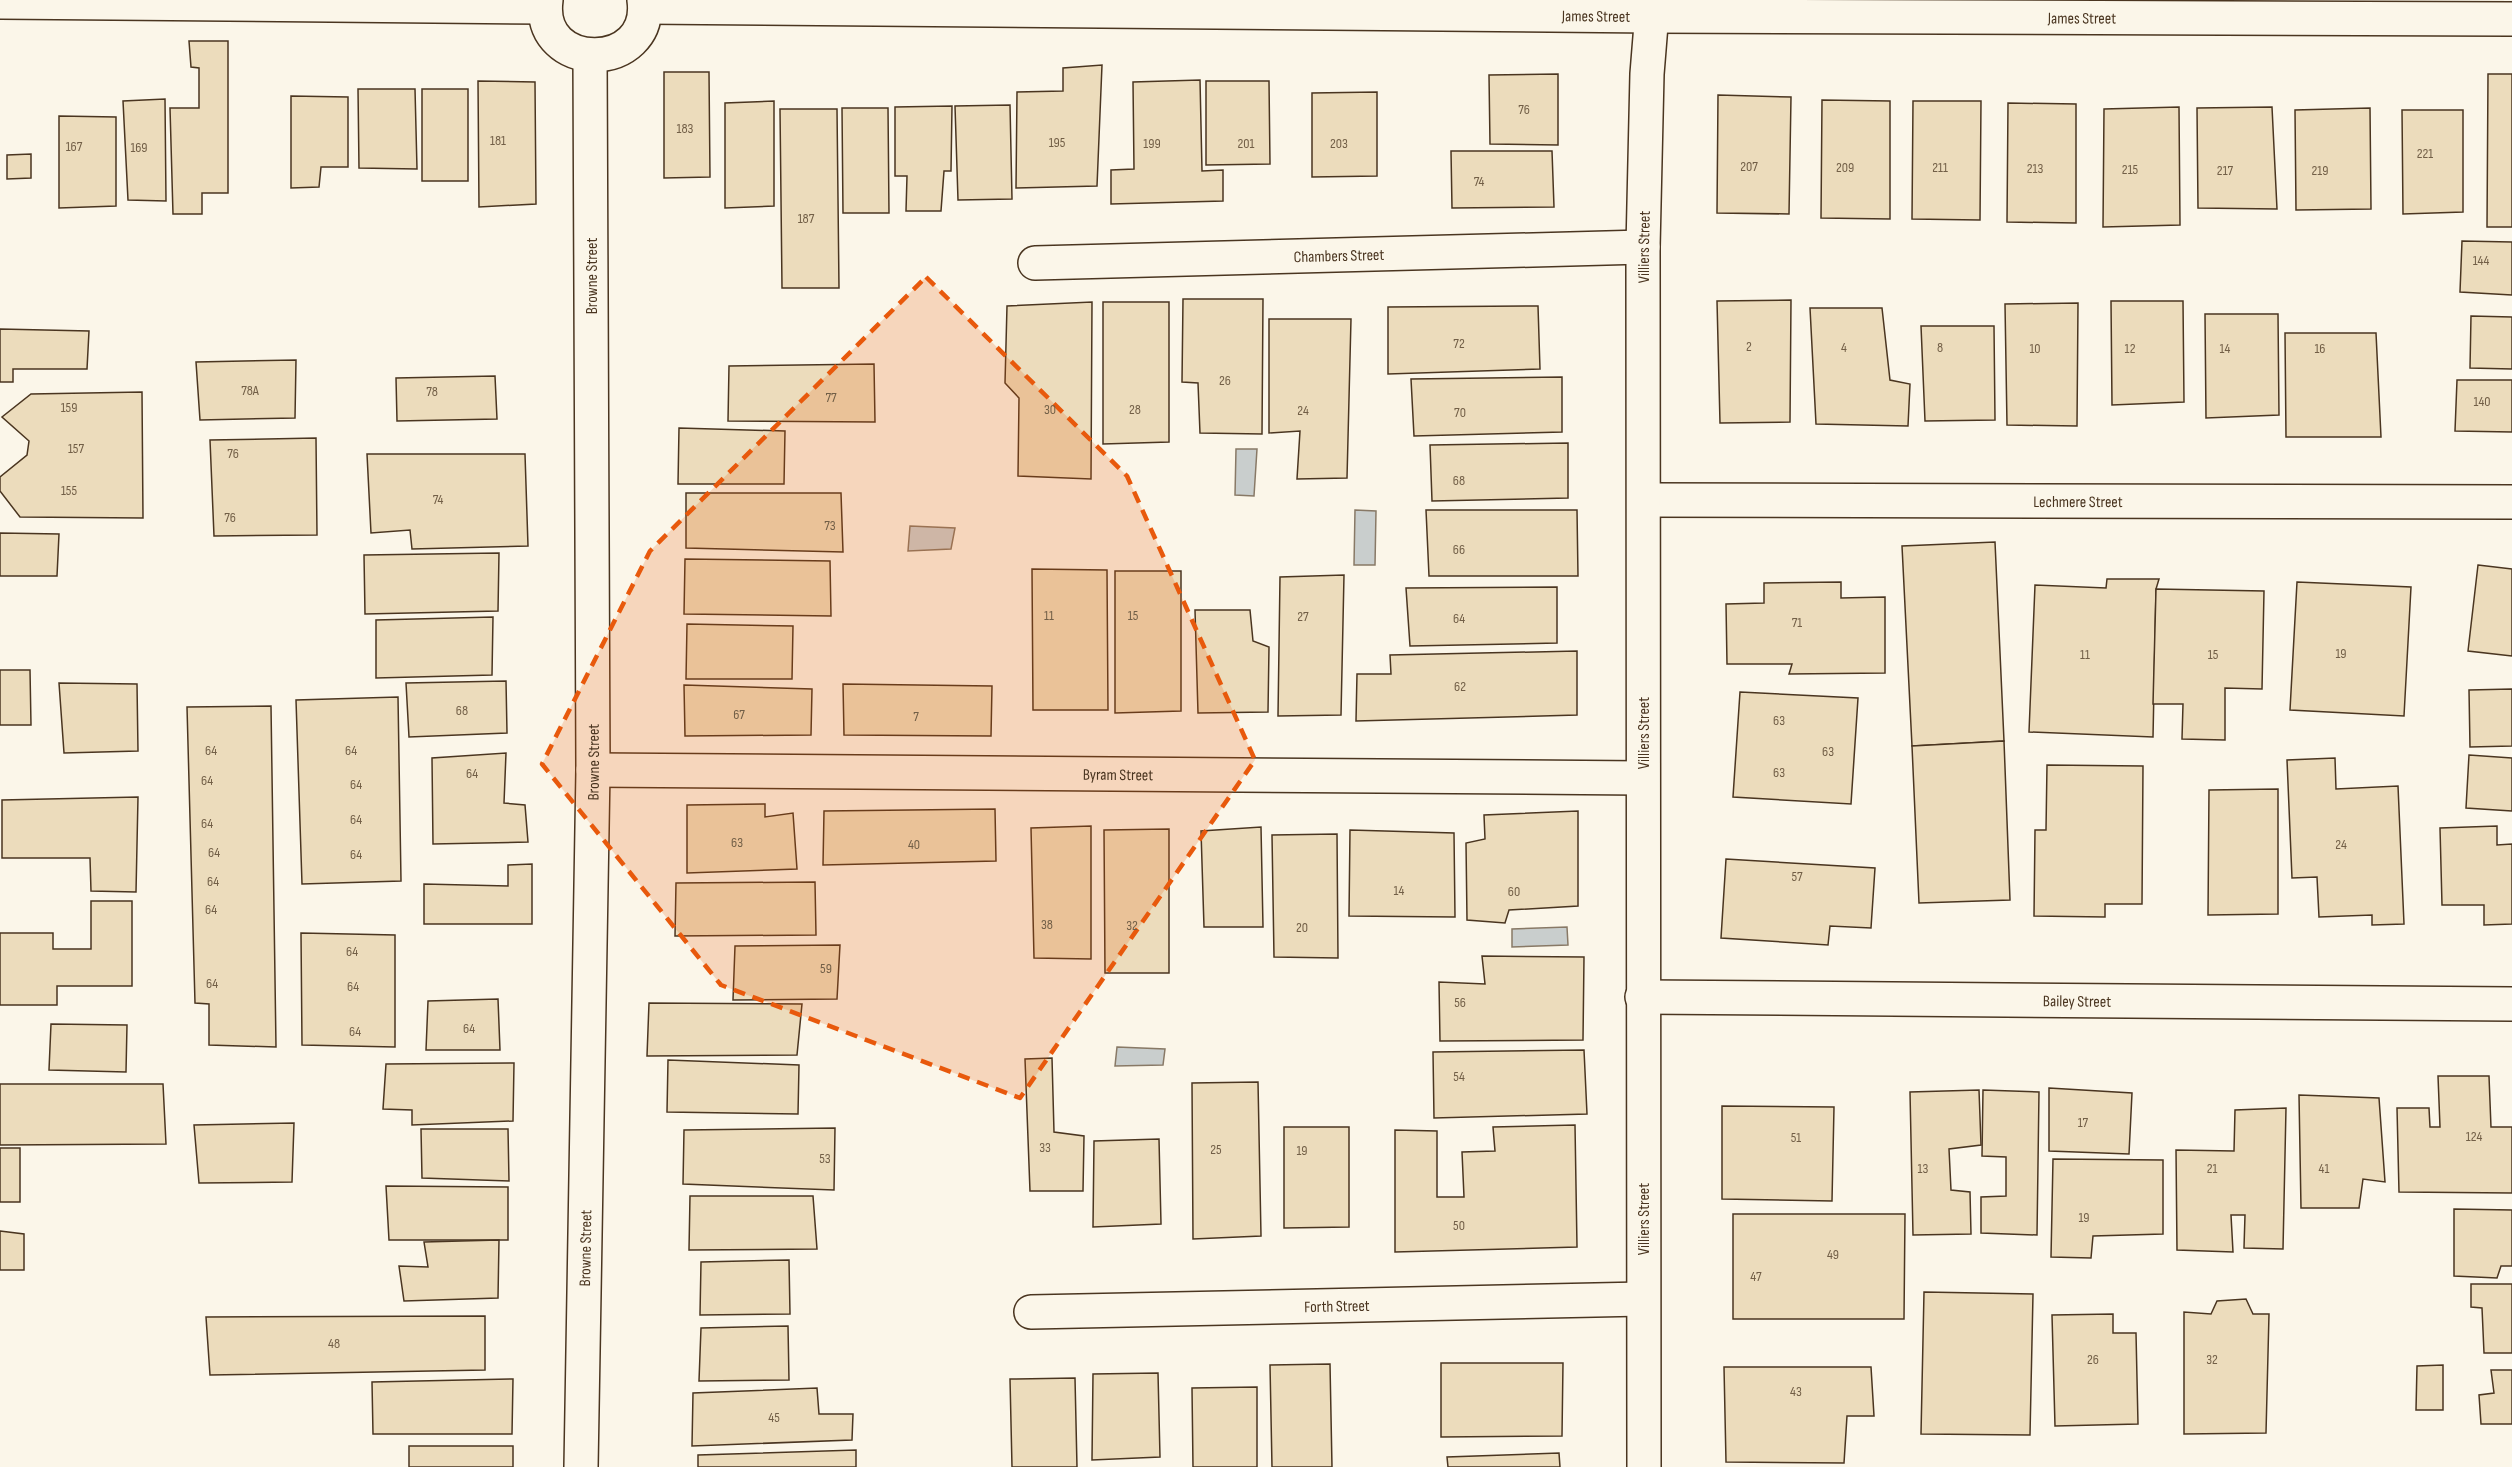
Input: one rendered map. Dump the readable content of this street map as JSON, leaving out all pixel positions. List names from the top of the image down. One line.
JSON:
{"streets":{"street":["James Street","Villiers Street","Chambers Street","Browne Street","Lechmere Street","Byram Street","Bailey Street","Forth Street"]},"crossings":[["James Street","Villiers Street"],["Villiers Street","Chambers Street"],["Villiers Street","Lechmere Street"],["Villiers Street","Byram Street"],["Villiers Street","Bailey Street"],["Villiers Street","Forth Street"],["Browne Street","Byram Street"]],"house_numbers":["76","183","181","195","199","201","203","167","169","221","207","209","211","213","215","217","219","74","187","144","72","2","4","8","10","12","14","16","26","78A","78","77","140","159","30","28","24","70","157","76","68","155","74","76","73","66","11","15","27","64","71","19","11","15","62","68","67","7","63","64","64","63","63","64","64","64","64","64","63","40","24","64","64","57","64","14","60","64","38","32","20","64","59","64","64","56","64","64","54","17","124","51","33","25","19","53","13","21","41","19","50","49","47","48","26","32","43","45"]}
